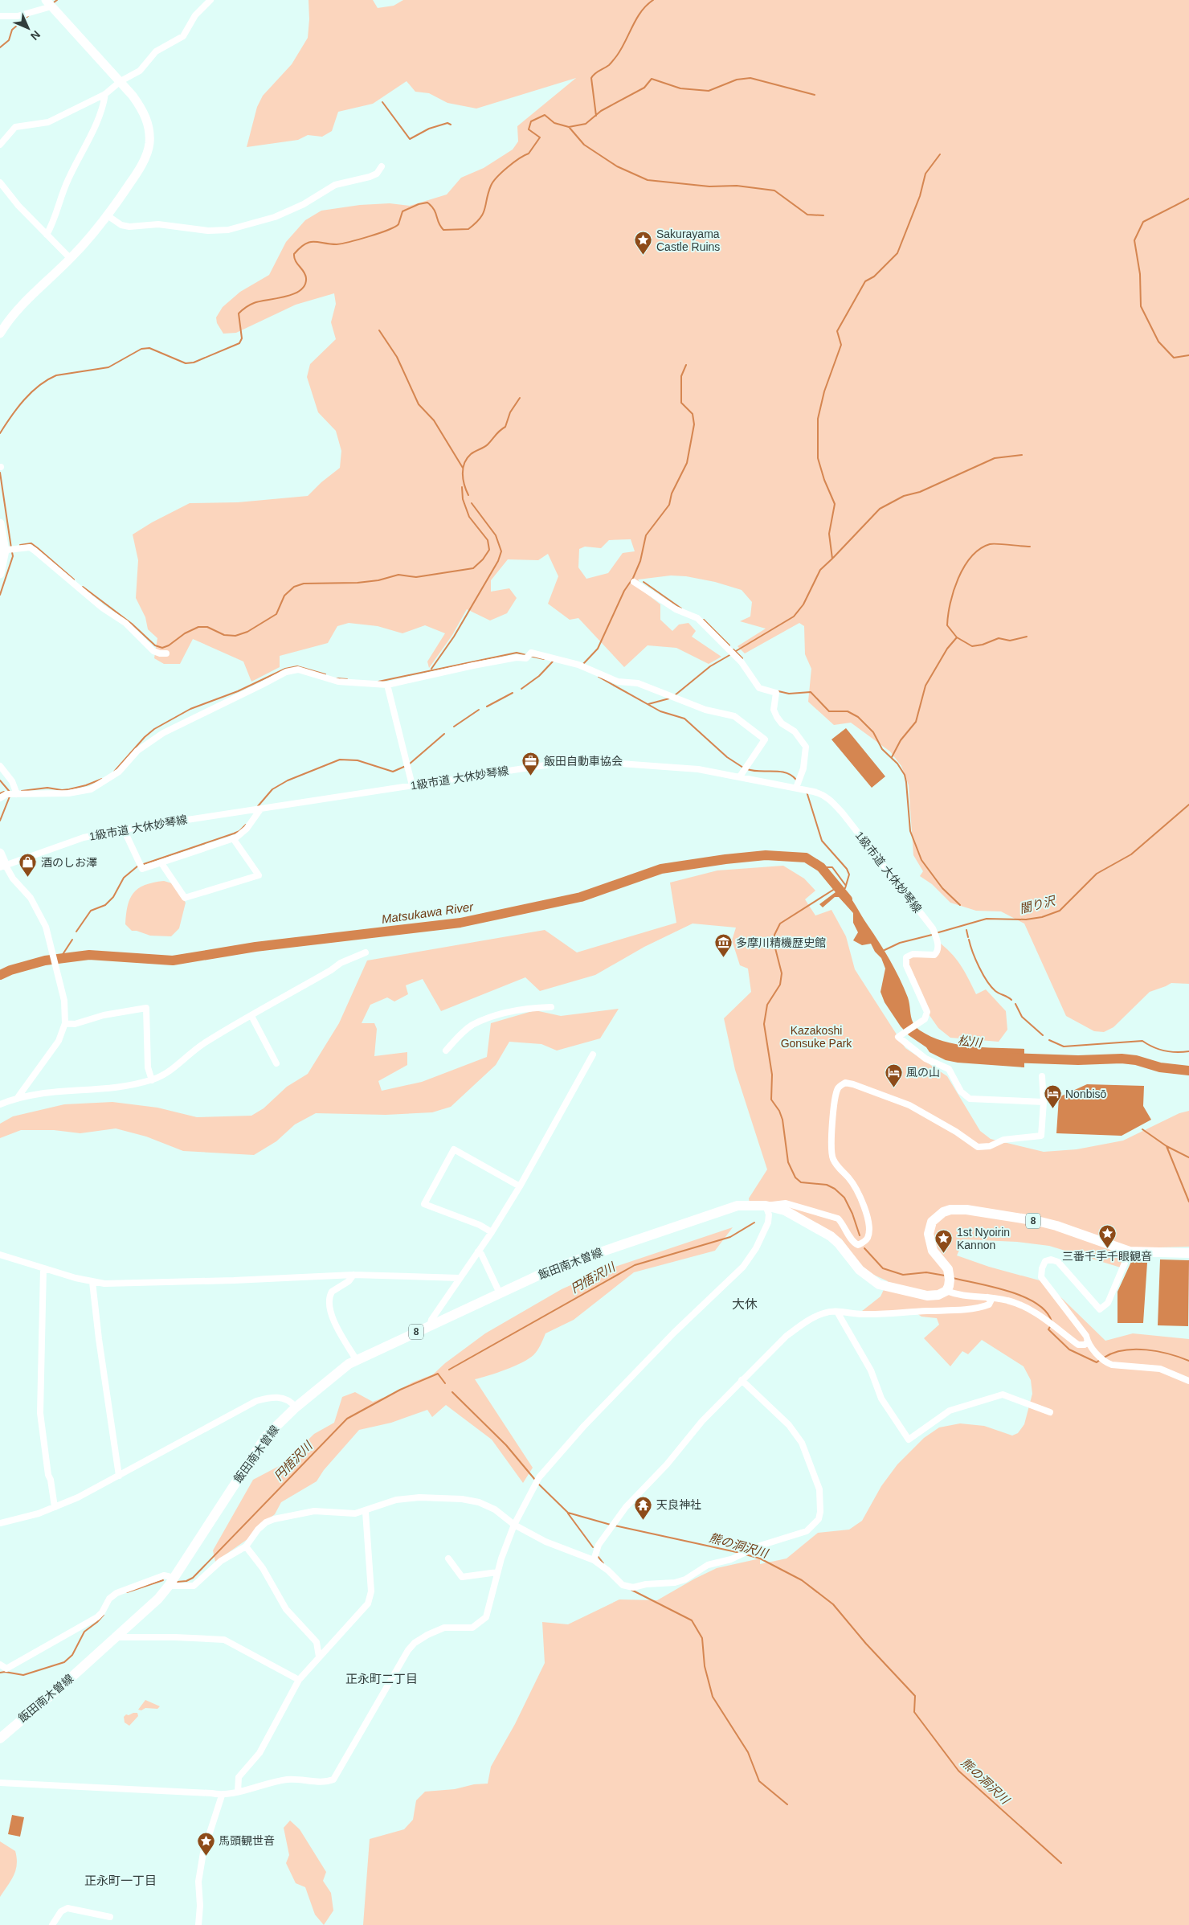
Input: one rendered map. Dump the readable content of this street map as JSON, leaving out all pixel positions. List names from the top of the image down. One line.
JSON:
{"streets":{"main road":["8","飯田南木曽線"],"street":["1級市道 大休妙琴線"]},"crossings":[["8","飯田南木曽線"]],"districts":["大休","正永町二丁目","正永町一丁目"],"water":["闇り沢","Matsukawa River","松川","円悟沢川","熊の洞沢川"],"parks":["Kazakoshi Gonsuke Park"],"places":{"place":["Sakurayama Castle Ruins","三番千手千眼観音","1st Nyoirin Kannon","馬頭観世音"],"office":["飯田自動車協会"],"shop":["酒のしお澤"],"museum":["多摩川精機歴史館"],"hotel":["風の山","Nonbisō"],"temple":["天良神社"]},"north":"bottom right"}
